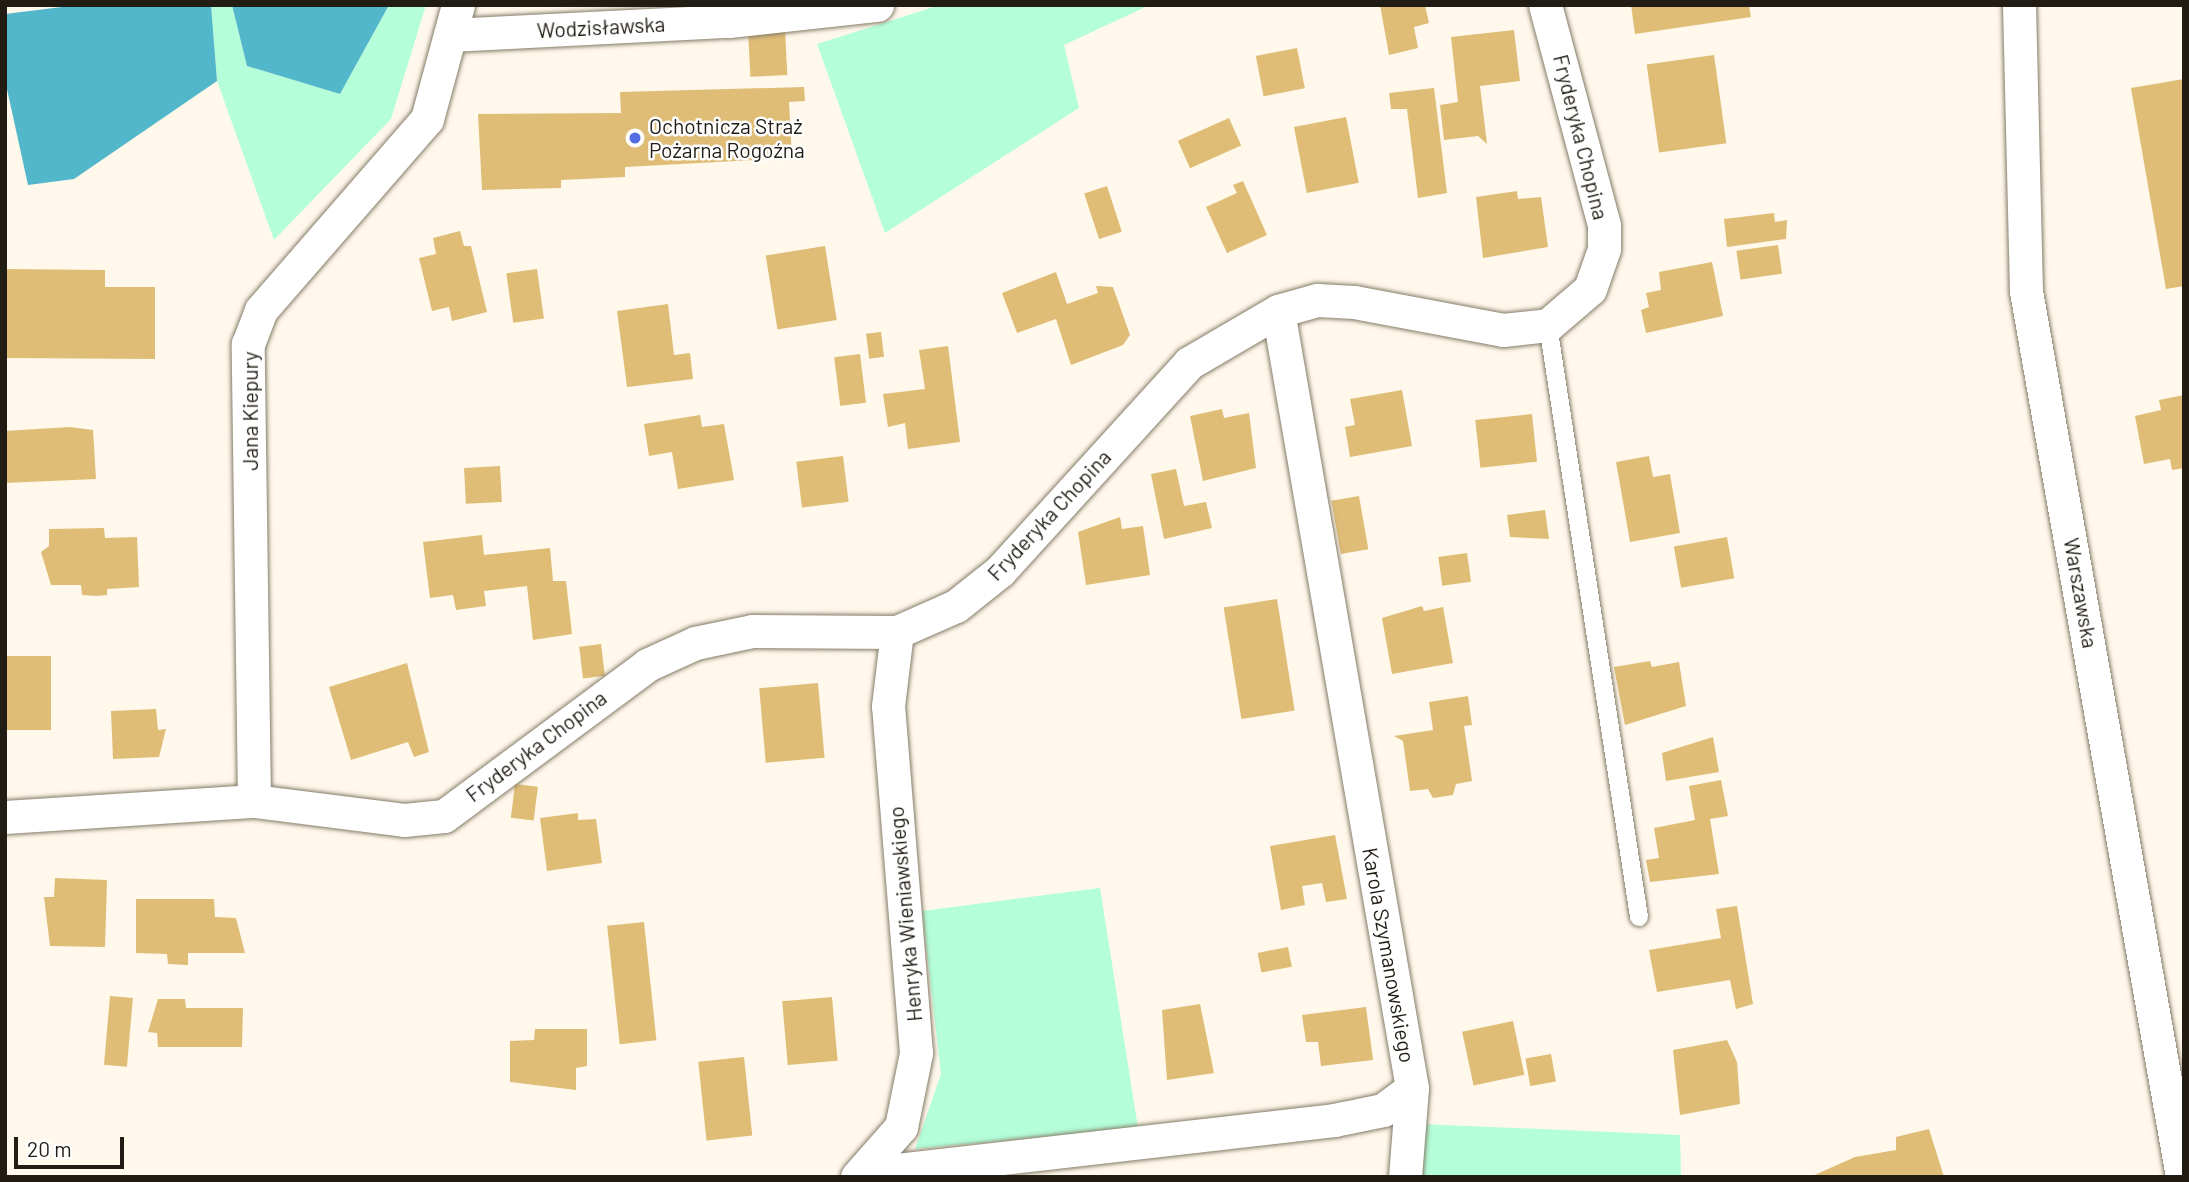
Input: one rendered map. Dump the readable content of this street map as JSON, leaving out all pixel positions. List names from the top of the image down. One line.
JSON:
{"streets":{"street":["Wodzisławska","Fryderyka Chopina","Jana Kiepury","Warszawska","Henryka Wieniawskiego","Karola Szymanowskiego"]},"crossings":[["Wodzisławska","Jana Kiepury"],["Fryderyka Chopina","Jana Kiepury"],["Fryderyka Chopina","Henryka Wieniawskiego"],["Fryderyka Chopina","Karola Szymanowskiego"],["Henryka Wieniawskiego","Karola Szymanowskiego"]],"places":["Ochotnicza Straż Pożarna Rogoźna"],"scale_bar":"20 m"}
